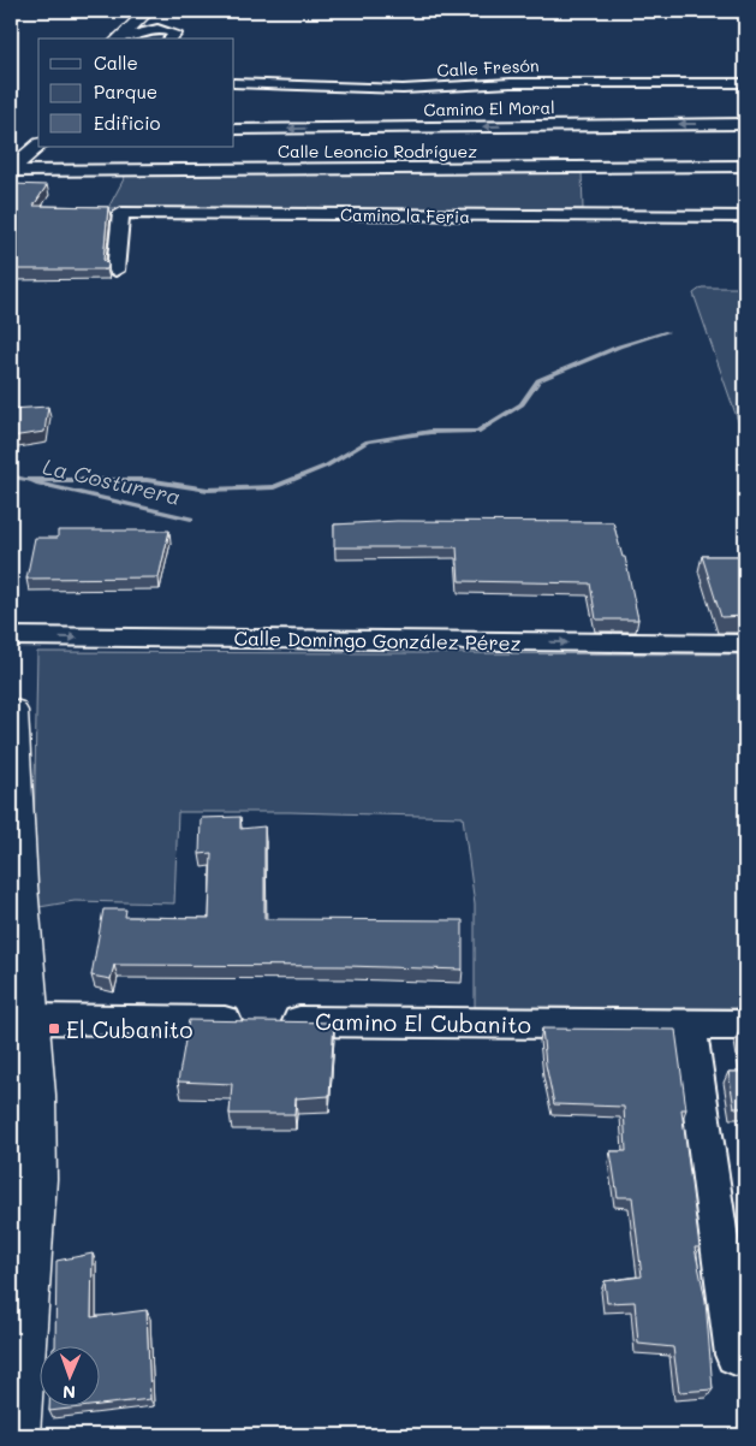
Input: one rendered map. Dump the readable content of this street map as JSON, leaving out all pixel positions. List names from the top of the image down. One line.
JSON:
{"streets":{"street":["Calle Fresón","Camino El Moral","Calle Leoncio Rodríguez","Camino la Feria","Calle Domingo González Pérez","Camino El Cubanito"]},"one_way":["Camino El Moral","Calle Domingo González Pérez"],"water":["La Costurera"],"places":{"transit":["El Cubanito"]},"legend":["Calle","Parque","Edificio"],"north":"bottom"}
